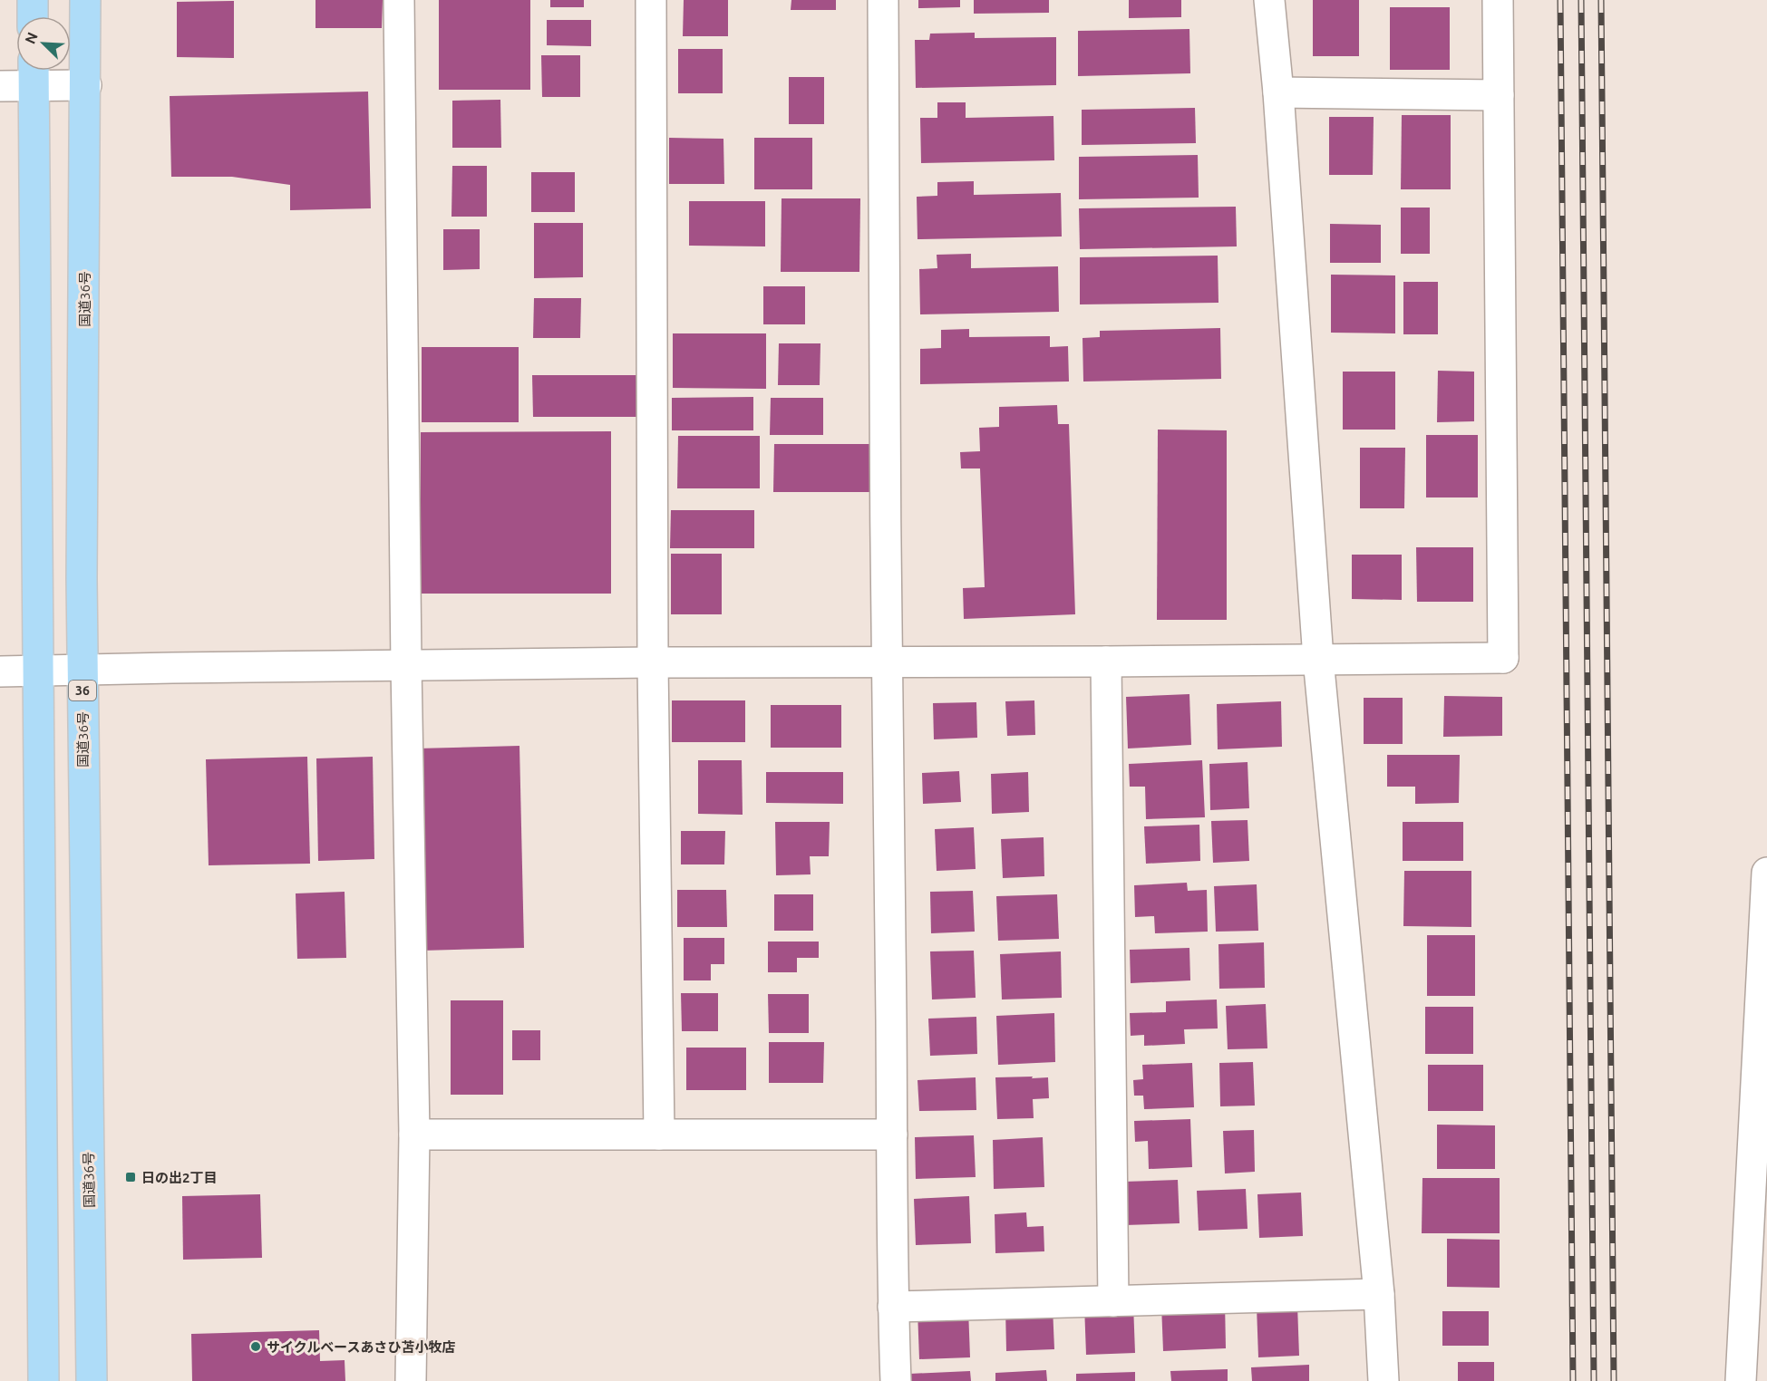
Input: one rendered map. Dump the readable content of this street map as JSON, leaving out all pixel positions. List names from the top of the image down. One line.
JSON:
{"streets":{"highway":["国道36号","36"]},"places":{"transit":["日の出2丁目"],"other":["サイクルベースあさひ苫小牧店"]},"north":"top left"}
